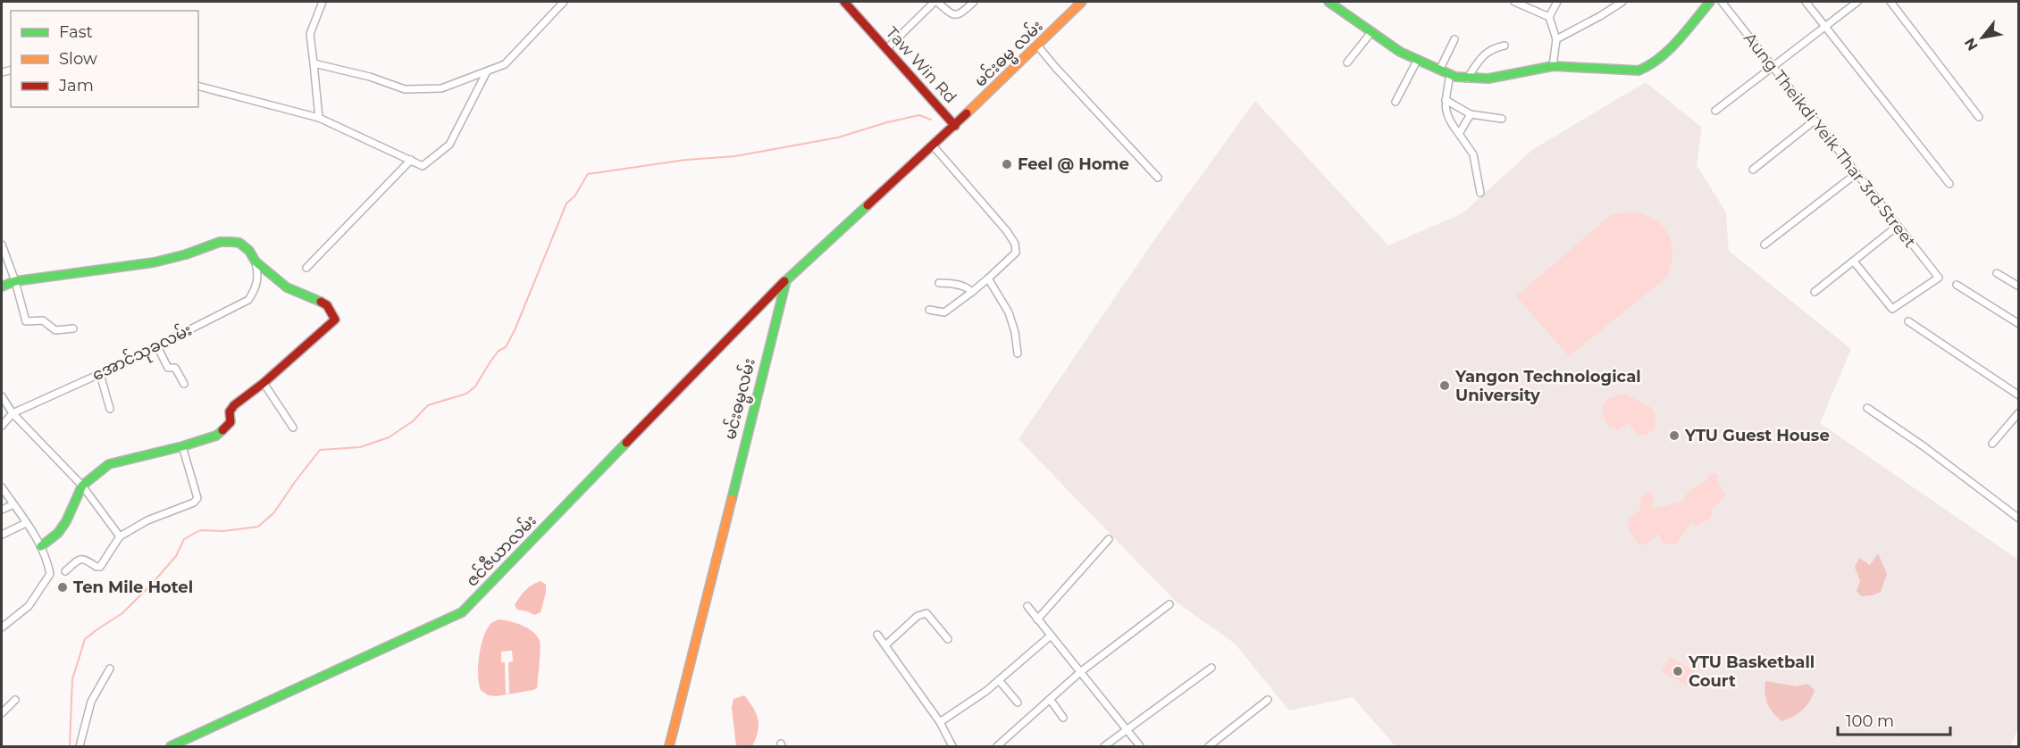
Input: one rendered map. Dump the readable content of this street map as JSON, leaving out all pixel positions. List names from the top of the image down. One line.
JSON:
{"streets":{"street":["မင်းဓမ္မ လမ်း","Taw Win Rd","Aung Theikdi Yeik Thar 3rd Street","အောင်သုခလမ်း","မင်းဓမ္မလမ်း","ဇင်ဇီယာလမ်း"]},"crossings":[["မင်းဓမ္မ လမ်း","Taw Win Rd"],["မင်းဓမ္မလမ်း","ဇင်ဇီယာလမ်း"]],"places":["Feel @ Home","Yangon Technological University","YTU Guest House","Ten Mile Hotel","YTU Basketball Court"],"legend":["Fast","Slow","Jam"],"scale_bar":"100 m","north":"bottom left"}
